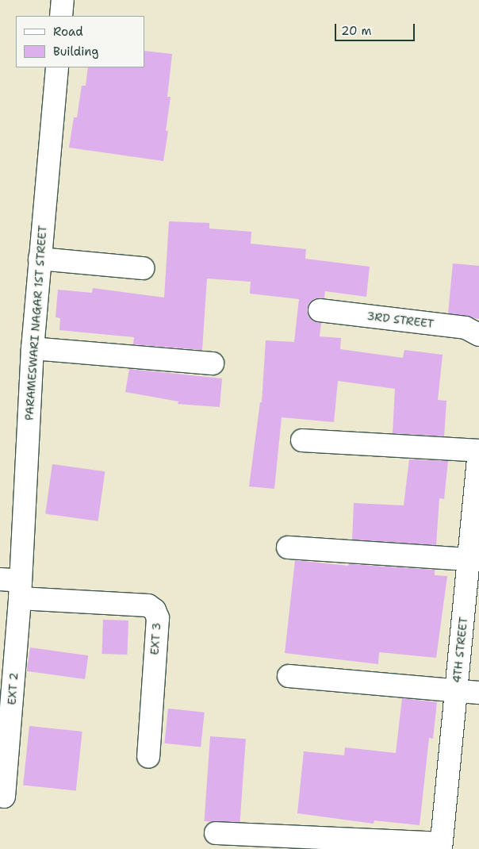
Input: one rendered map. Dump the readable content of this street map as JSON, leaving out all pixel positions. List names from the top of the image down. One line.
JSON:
{"streets":{"street":["3RD STREET","PARAMESWARI NAGAR 1ST STREET","EXT 3","4TH STREET","EXT 2"]},"crossings":[["PARAMESWARI NAGAR 1ST STREET","EXT 3"],["PARAMESWARI NAGAR 1ST STREET","EXT 2"],["EXT 3","EXT 2"]],"legend":["Road","Building"],"scale_bar":"20 m"}
